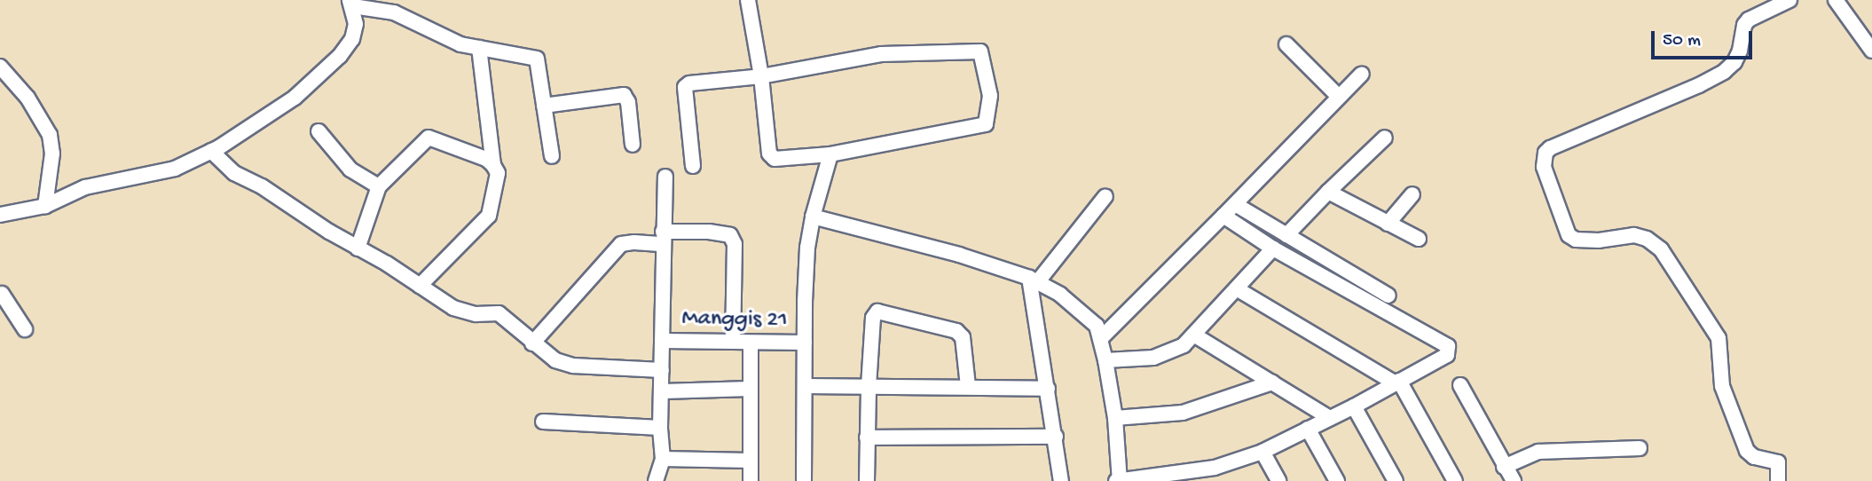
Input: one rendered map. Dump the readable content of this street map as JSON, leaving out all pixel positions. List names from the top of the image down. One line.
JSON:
{"streets":{"street":["Manggis 21"]},"scale_bar":"50 m"}
